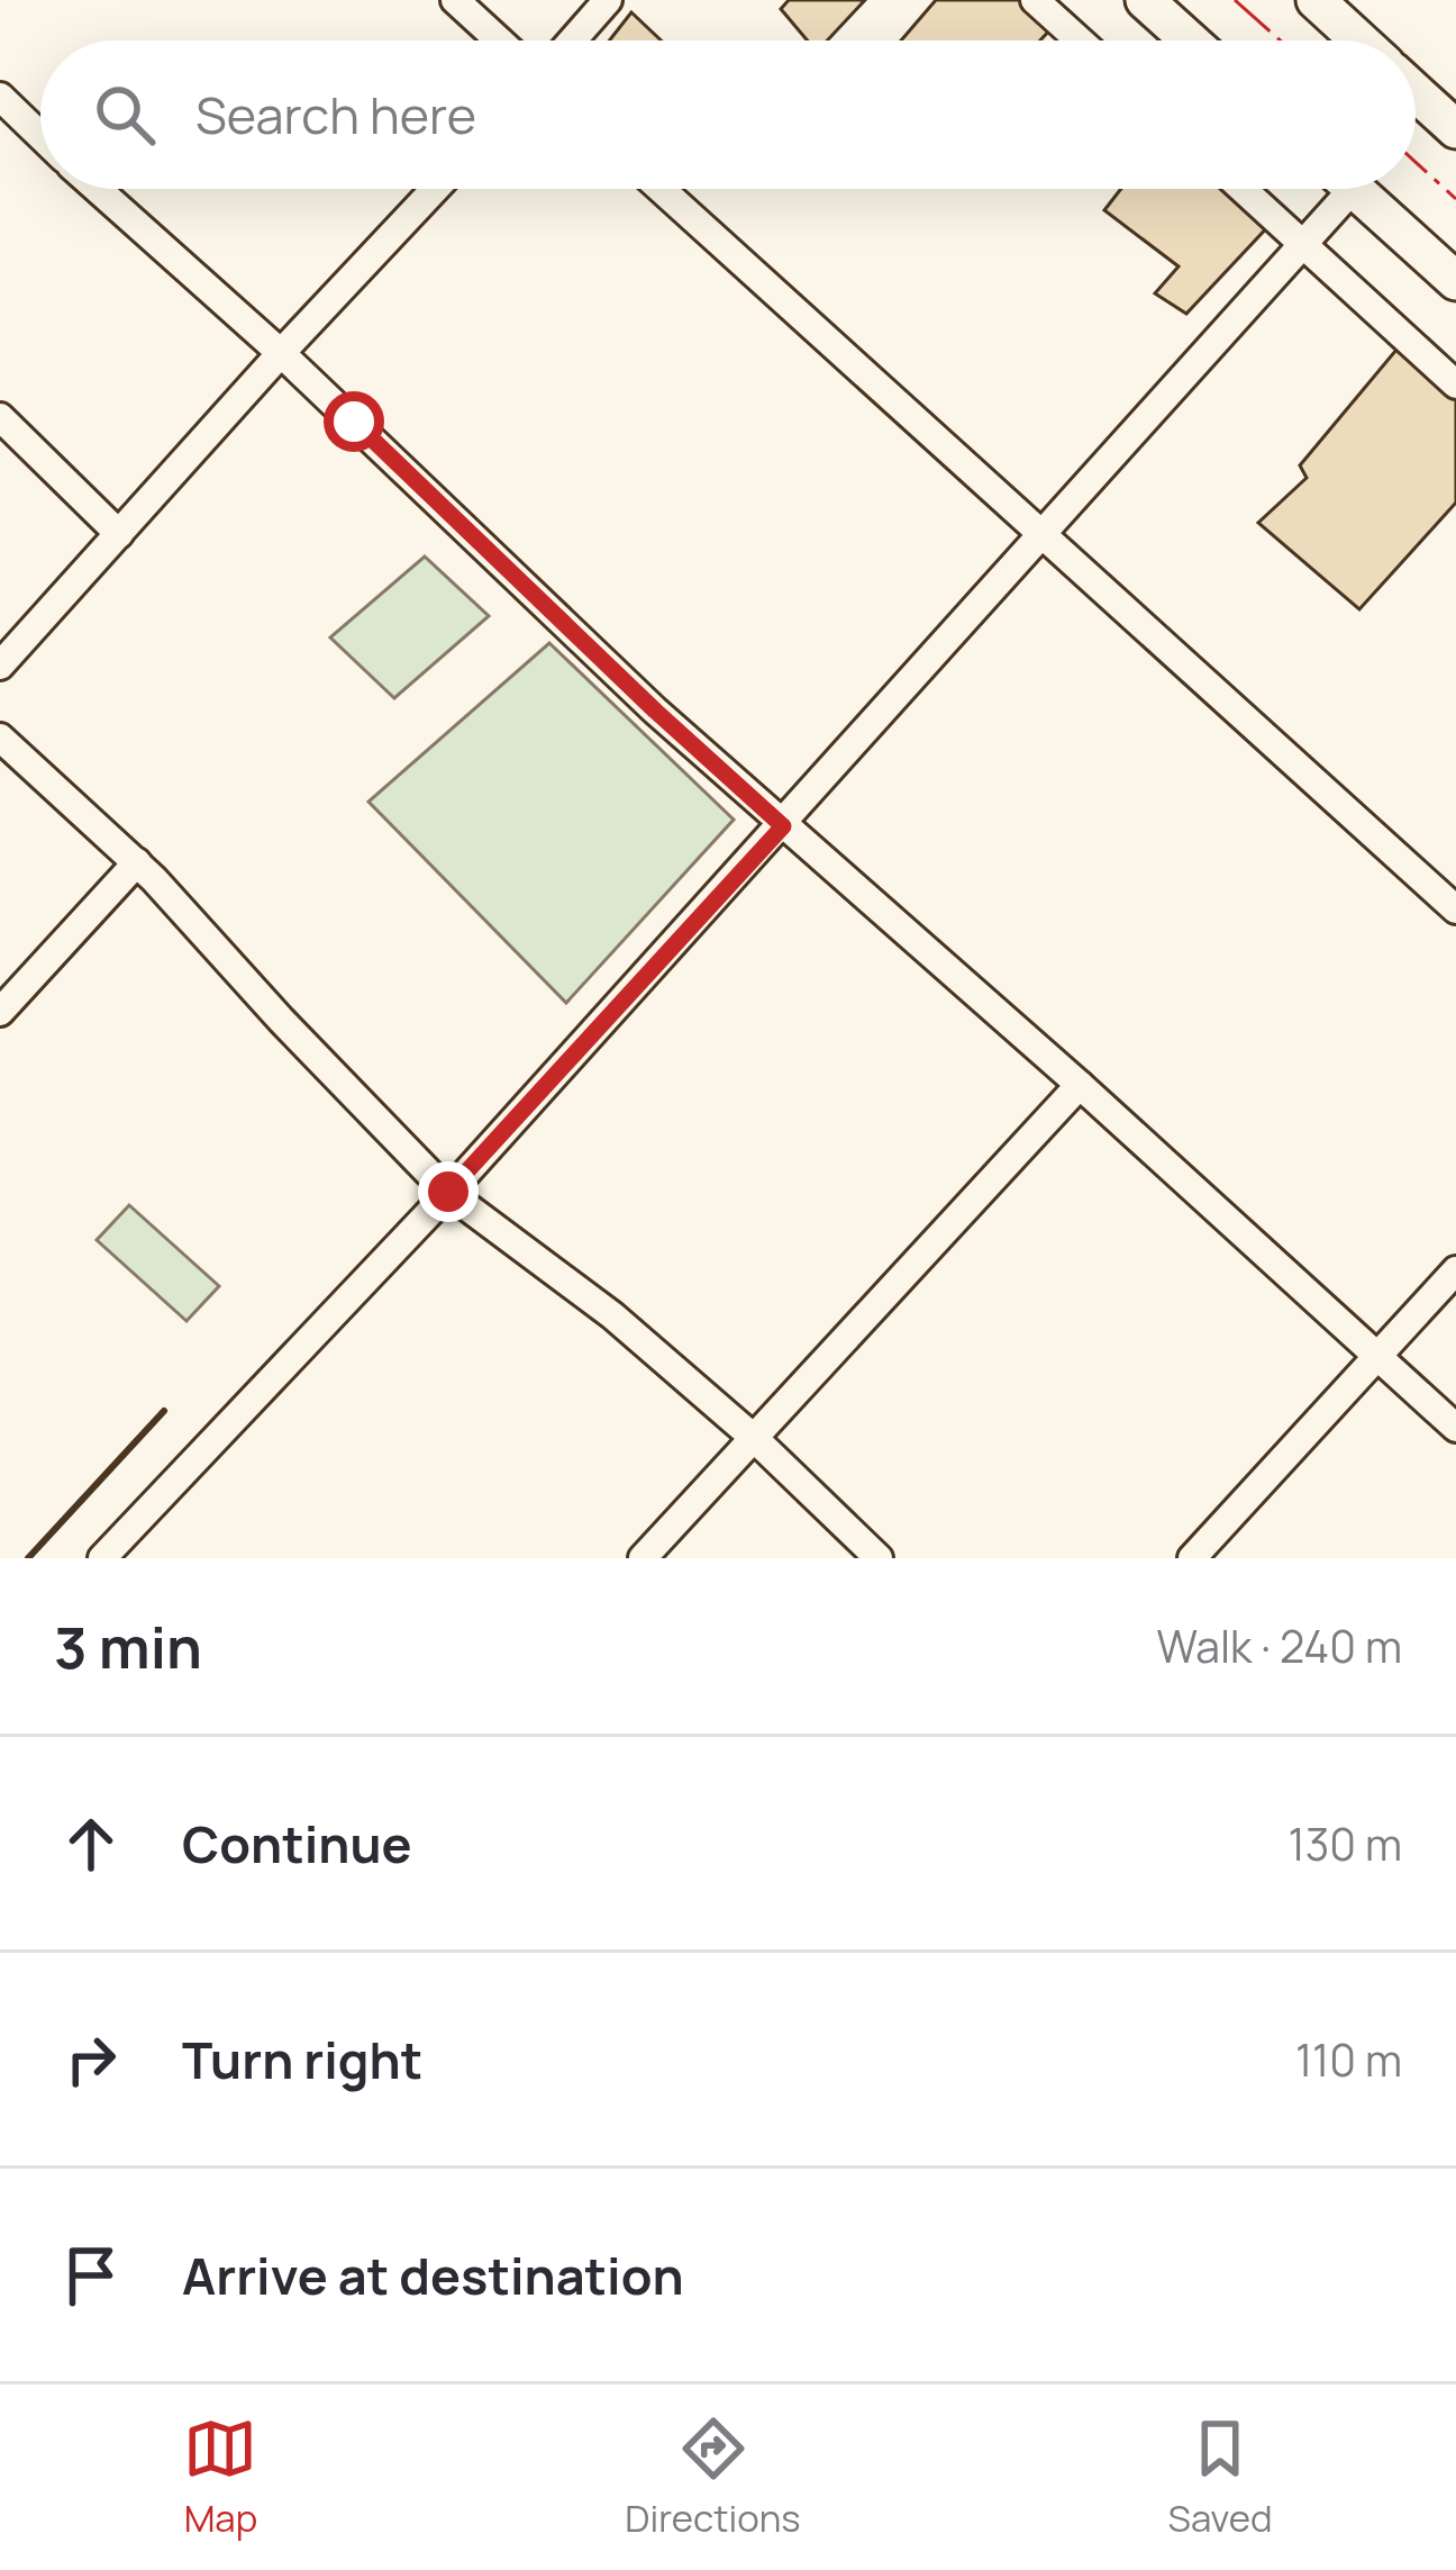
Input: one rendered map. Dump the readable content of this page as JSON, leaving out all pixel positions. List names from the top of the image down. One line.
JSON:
{"page":{"search":"Search here","heading":["3 min","Walk · 240 m"],"list":[["Continue","130 m"],["Turn right","110 m"],"Arrive at destination"],"nav":["Map","Directions","Saved"]}}
